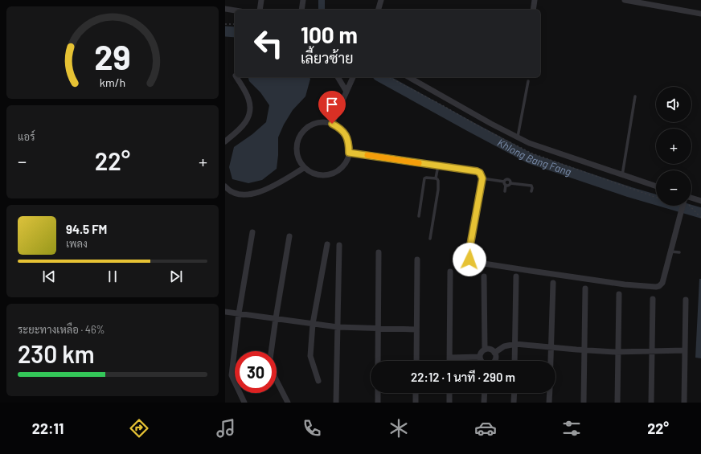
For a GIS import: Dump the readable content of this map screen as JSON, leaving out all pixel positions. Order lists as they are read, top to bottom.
{
  "water": ["Khlong Bang Fang"],
  "page": {
    "turn": ["100 m", "เลี้ยวซ้าย"],
    "map_buttons": ["+", "−"],
    "tile": [
      "แอร์",
      ["ระยะทางเหลือ · 46%", "230 km"]
    ],
    "heat": ["−", "22°", "+"],
    "song": ["94.5 FM", "เพลง"],
    "limit": "30",
    "trip": "22:12 · 1 นาที · 290 m",
    "tabs": ["22:11", "22°"],
    "gauge": ["29", "km/h"]
  }
}
